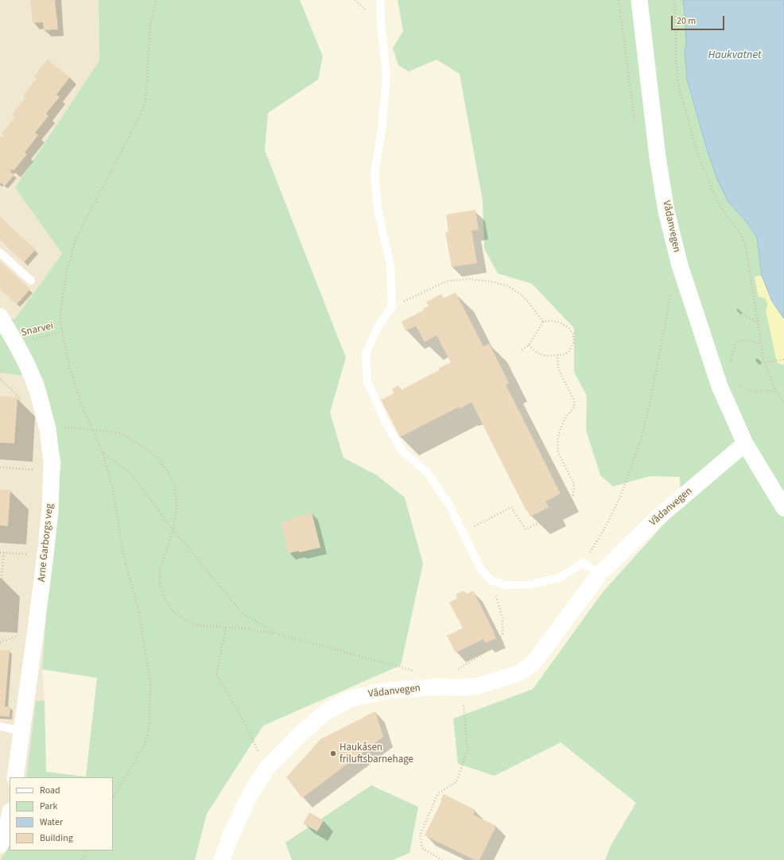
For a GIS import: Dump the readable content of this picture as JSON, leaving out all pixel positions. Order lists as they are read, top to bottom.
{
  "streets": {
    "street": ["Vådanvegen", "Arne Garborgs veg"],
    "path": ["Snarvei"]
  },
  "crossings": [
    ["Snarvei", "Arne Garborgs veg"]
  ],
  "water": ["Haukvatnet"],
  "places": ["Haukåsen friluftsbarnehage"],
  "legend": [
    "Road",
    "Park",
    "Water",
    "Building"
  ],
  "scale_bar": "20 m"
}
